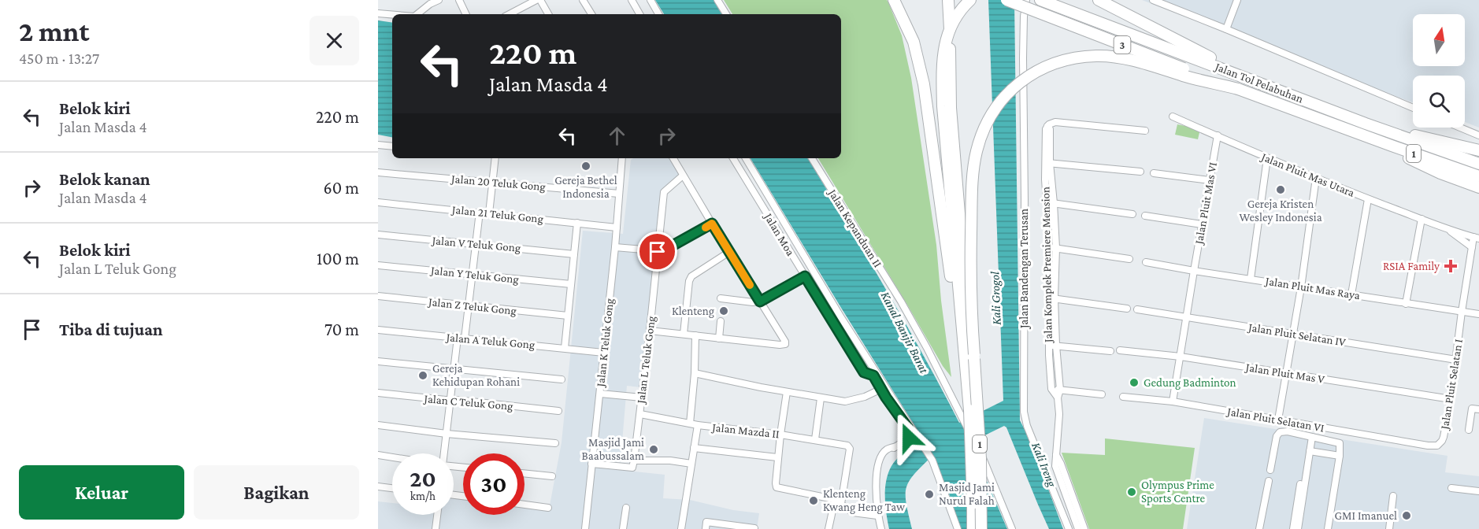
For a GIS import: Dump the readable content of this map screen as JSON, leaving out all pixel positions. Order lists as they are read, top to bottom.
{
  "streets": {
    "highway": ["3", "Jalan Tol Pelabuhan", "1"],
    "street": [
      "Jalan Pluit Mas Utara",
      "Jalan 20 Teluk Gong",
      "Jalan Pluit Mas VI",
      "Jalan 21 Teluk Gong",
      "Jalan Kepanduan II",
      "Jalan Moa",
      "Jalan V Teluk Gong",
      "Jalan Komplek Premiere Mension",
      "Jalan Bandengan Terusan",
      "Jalan Y Teluk Gong",
      "Jalan Pluit Mas Raya",
      "Jalan Z Teluk Gong",
      "Jalan Pluit Selatan IV",
      "Jalan A Teluk Gong",
      "Jalan K Teluk Gong",
      "Jalan L Teluk Gong",
      "Jalan Pluit Mas V",
      "Jalan Pluit Selatan I",
      "Jalan C Teluk Gong",
      "Jalan Pluit Selatan VI",
      "Jalan Mazda II"
    ]
  },
  "crossings": [
    ["3", "Jalan Tol Pelabuhan"],
    ["Jalan Pluit Mas Utara", "Jalan Pluit Mas VI"],
    ["Jalan Pluit Mas Utara", "Jalan Pluit Selatan I"],
    ["Jalan 20 Teluk Gong", "Jalan K Teluk Gong"],
    ["Jalan Pluit Mas VI", "Jalan Pluit Mas Raya"],
    ["Jalan Pluit Mas VI", "Jalan Pluit Selatan IV"],
    ["Jalan Pluit Mas VI", "Jalan Pluit Mas V"],
    ["Jalan Pluit Mas VI", "Jalan Pluit Selatan VI"],
    ["Jalan 21 Teluk Gong", "Jalan K Teluk Gong"],
    ["Jalan Pluit Mas Raya", "Jalan Pluit Selatan I"],
    ["Jalan Pluit Selatan IV", "Jalan Pluit Selatan I"],
    ["Jalan A Teluk Gong", "Jalan K Teluk Gong"],
    ["Jalan L Teluk Gong", "Jalan Mazda II"],
    ["Jalan Pluit Mas V", "Jalan Pluit Selatan I"],
    ["Jalan Pluit Selatan I", "Jalan Pluit Selatan VI"]
  ],
  "water": ["Kali Grogol", "Kanal Banjir Barat", "Kali Ireng"],
  "places": {
    "other": [
      "Gereja Bethel Indonesia",
      "Gereja Kristen Wesley Indonesia",
      "Klenteng",
      "Gereja Kehidupan Rohani",
      "Gedung Badminton",
      "Masjid Jami Baabussalam",
      "Olympus Prime Sports Centre",
      "Masjid Jami Nurul Falah",
      "Klenteng Kwang Heng Taw",
      "GMI Imanuel"
    ],
    "health": ["RSIA Family"]
  },
  "north": "top",
  "page": {
    "heading": ["2 mnt", "450 m · 13:27"],
    "turn": ["220 m", "Jalan Masda 4"],
    "list": [
      {
        "name": "Belok kiri",
        "note": "Jalan Masda 4",
        "value": "220 m"
      },
      {
        "name": "Belok kanan",
        "note": "Jalan Masda 4",
        "value": "60 m"
      },
      {
        "name": "Belok kiri",
        "note": "Jalan L Teluk Gong",
        "value": "100 m"
      },
      {
        "name": "Tiba di tujuan",
        "value": "70 m"
      }
    ],
    "speed": "20 km/h",
    "limit": "30",
    "buttons": ["Keluar", "Bagikan"]
  }
}
